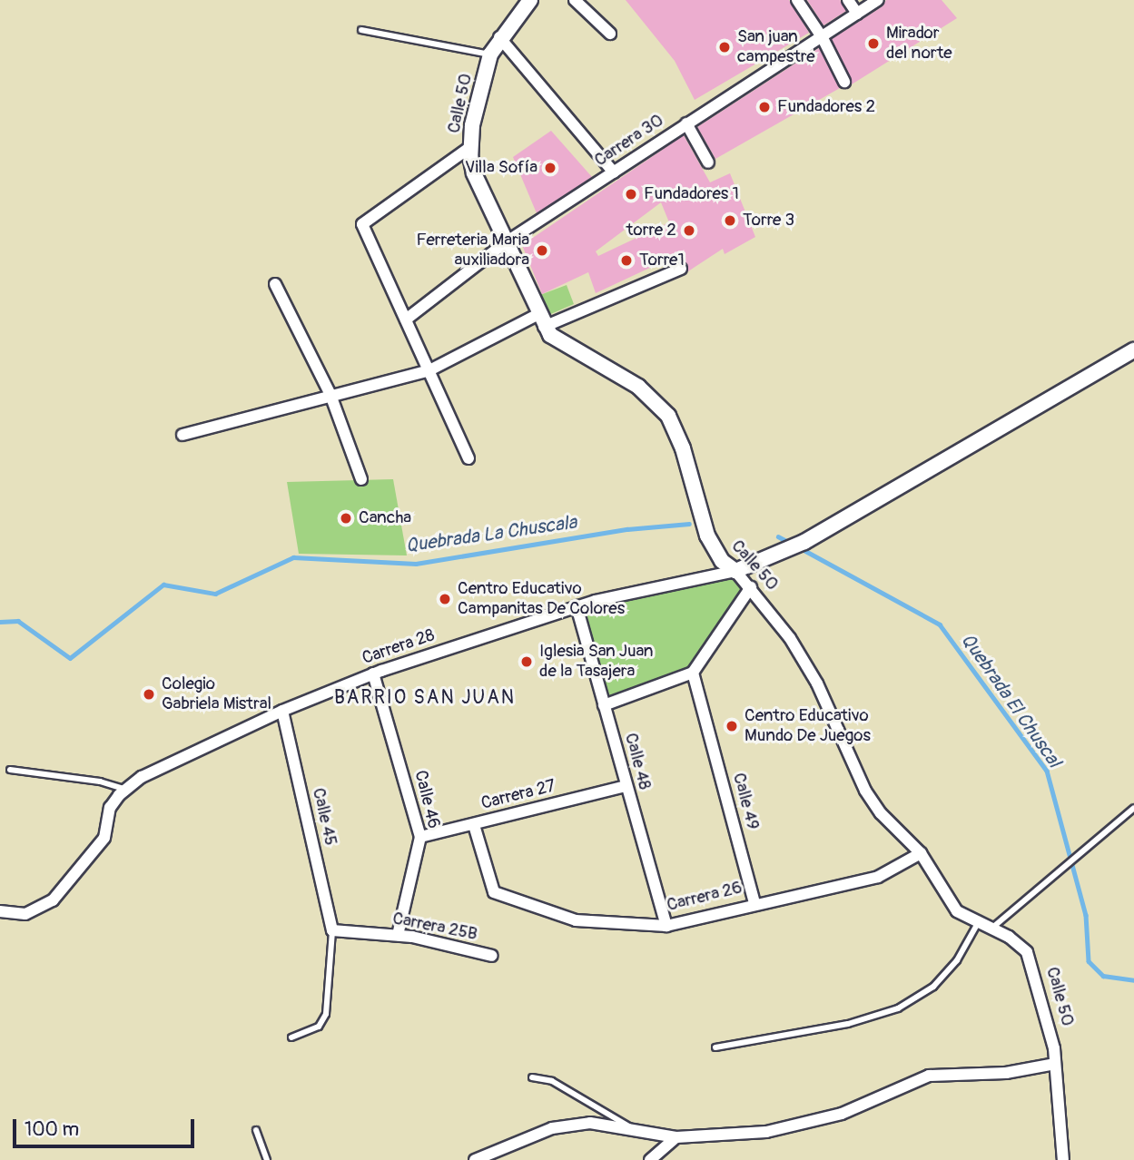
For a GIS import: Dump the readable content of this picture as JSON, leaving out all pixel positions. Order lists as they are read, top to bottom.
{
  "streets": {
    "street": [
      "Calle 50",
      "Carrera 30",
      "Carrera 28",
      "Calle 48",
      "Carrera 27",
      "Calle 46",
      "Calle 49",
      "Calle 45",
      "Carrera 26",
      "Carrera 25B"
    ]
  },
  "crossings": [
    ["Calle 50", "Carrera 30"],
    ["Calle 50", "Carrera 28"],
    ["Calle 50", "Carrera 26"],
    ["Carrera 28", "Calle 48"],
    ["Carrera 28", "Calle 46"],
    ["Carrera 28", "Calle 45"],
    ["Calle 48", "Carrera 27"],
    ["Calle 48", "Carrera 26"],
    ["Carrera 27", "Calle 46"],
    ["Carrera 27", "Carrera 26"],
    ["Calle 46", "Carrera 25B"],
    ["Calle 49", "Carrera 26"],
    ["Calle 45", "Carrera 25B"]
  ],
  "districts": ["BARRIO SAN JUAN"],
  "water": ["Quebrada La Chuscala", "Quebrada El Chuscal"],
  "places": [
    "Mirador del norte",
    "San juan campestre",
    "Fundadores 2",
    "Villa Sofía",
    "Fundadores 1",
    "Torre 3",
    "torre 2",
    "Ferreteria Maria auxiliadora",
    "Torre1",
    "Cancha",
    "Centro Educativo Campanitas De Colores",
    "Iglesia San Juan de la Tasajera",
    "Colegio Gabriela Mistral",
    "Centro Educativo Mundo De Juegos"
  ],
  "scale_bar": "100 m"
}
